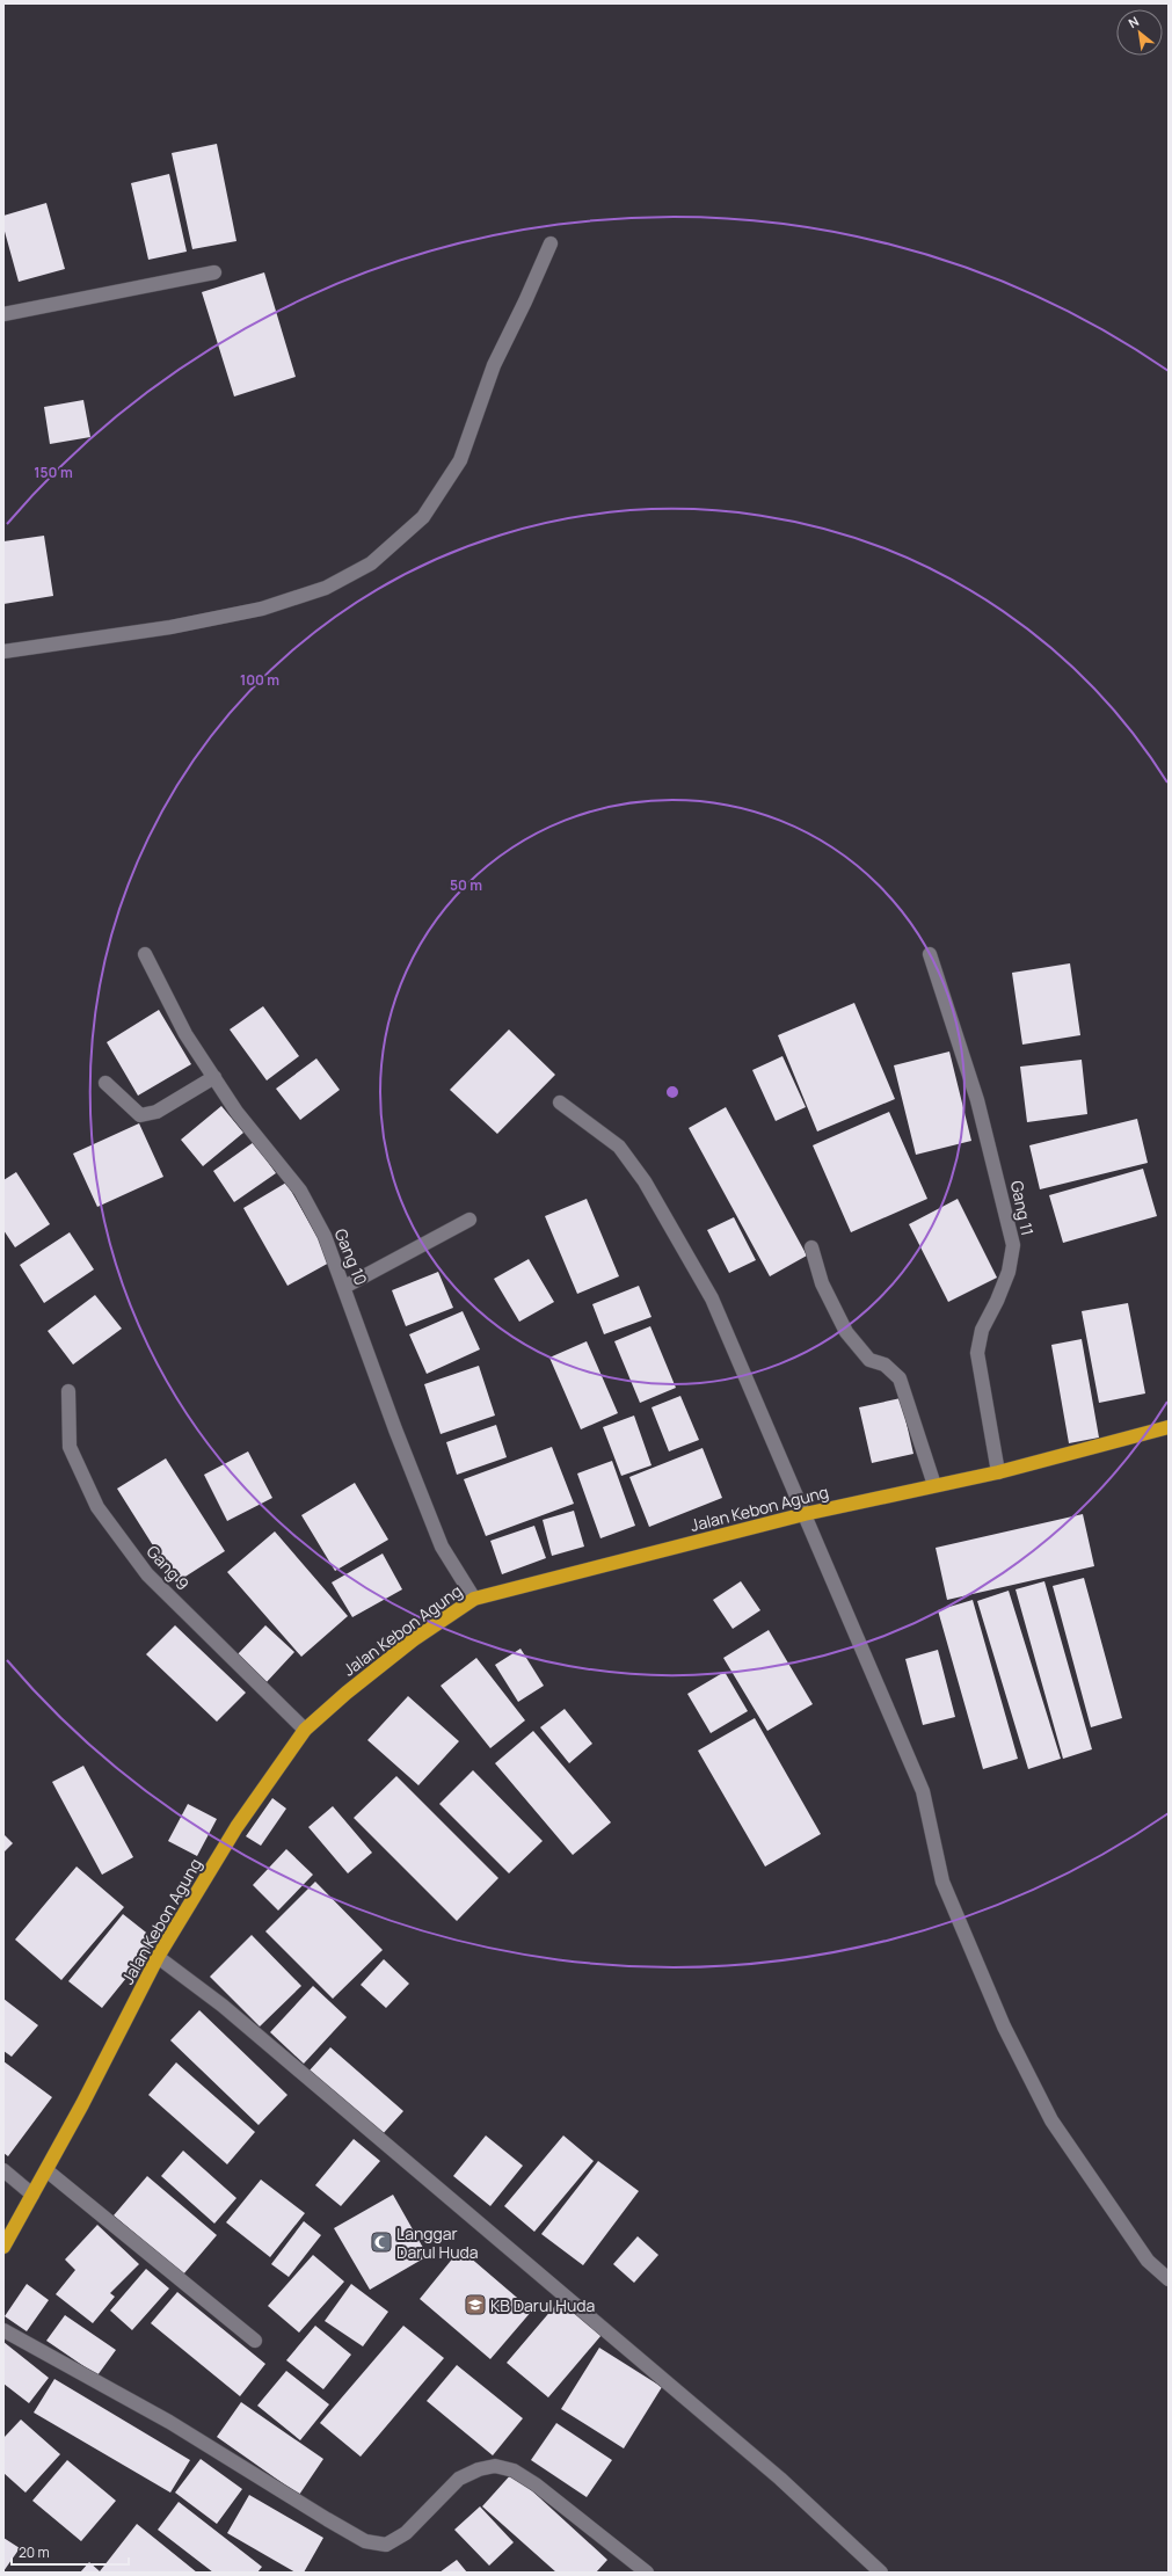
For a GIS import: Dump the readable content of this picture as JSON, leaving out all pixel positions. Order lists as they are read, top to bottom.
{
  "streets": {
    "highway": ["Jalan Kebon Agung"],
    "street": ["Gang 11", "Gang 10", "Gang 9"]
  },
  "crossings": [
    ["Gang 11", "Jalan Kebon Agung"],
    ["Gang 10", "Jalan Kebon Agung"],
    ["Jalan Kebon Agung", "Gang 9"]
  ],
  "places": {
    "mosque": ["Langgar Darul Huda"],
    "school or university": ["KB Darul Huda"]
  },
  "scale_bar": "20 m",
  "north": "top left",
  "rings": ["150 m", "100 m", "50 m"]
}
